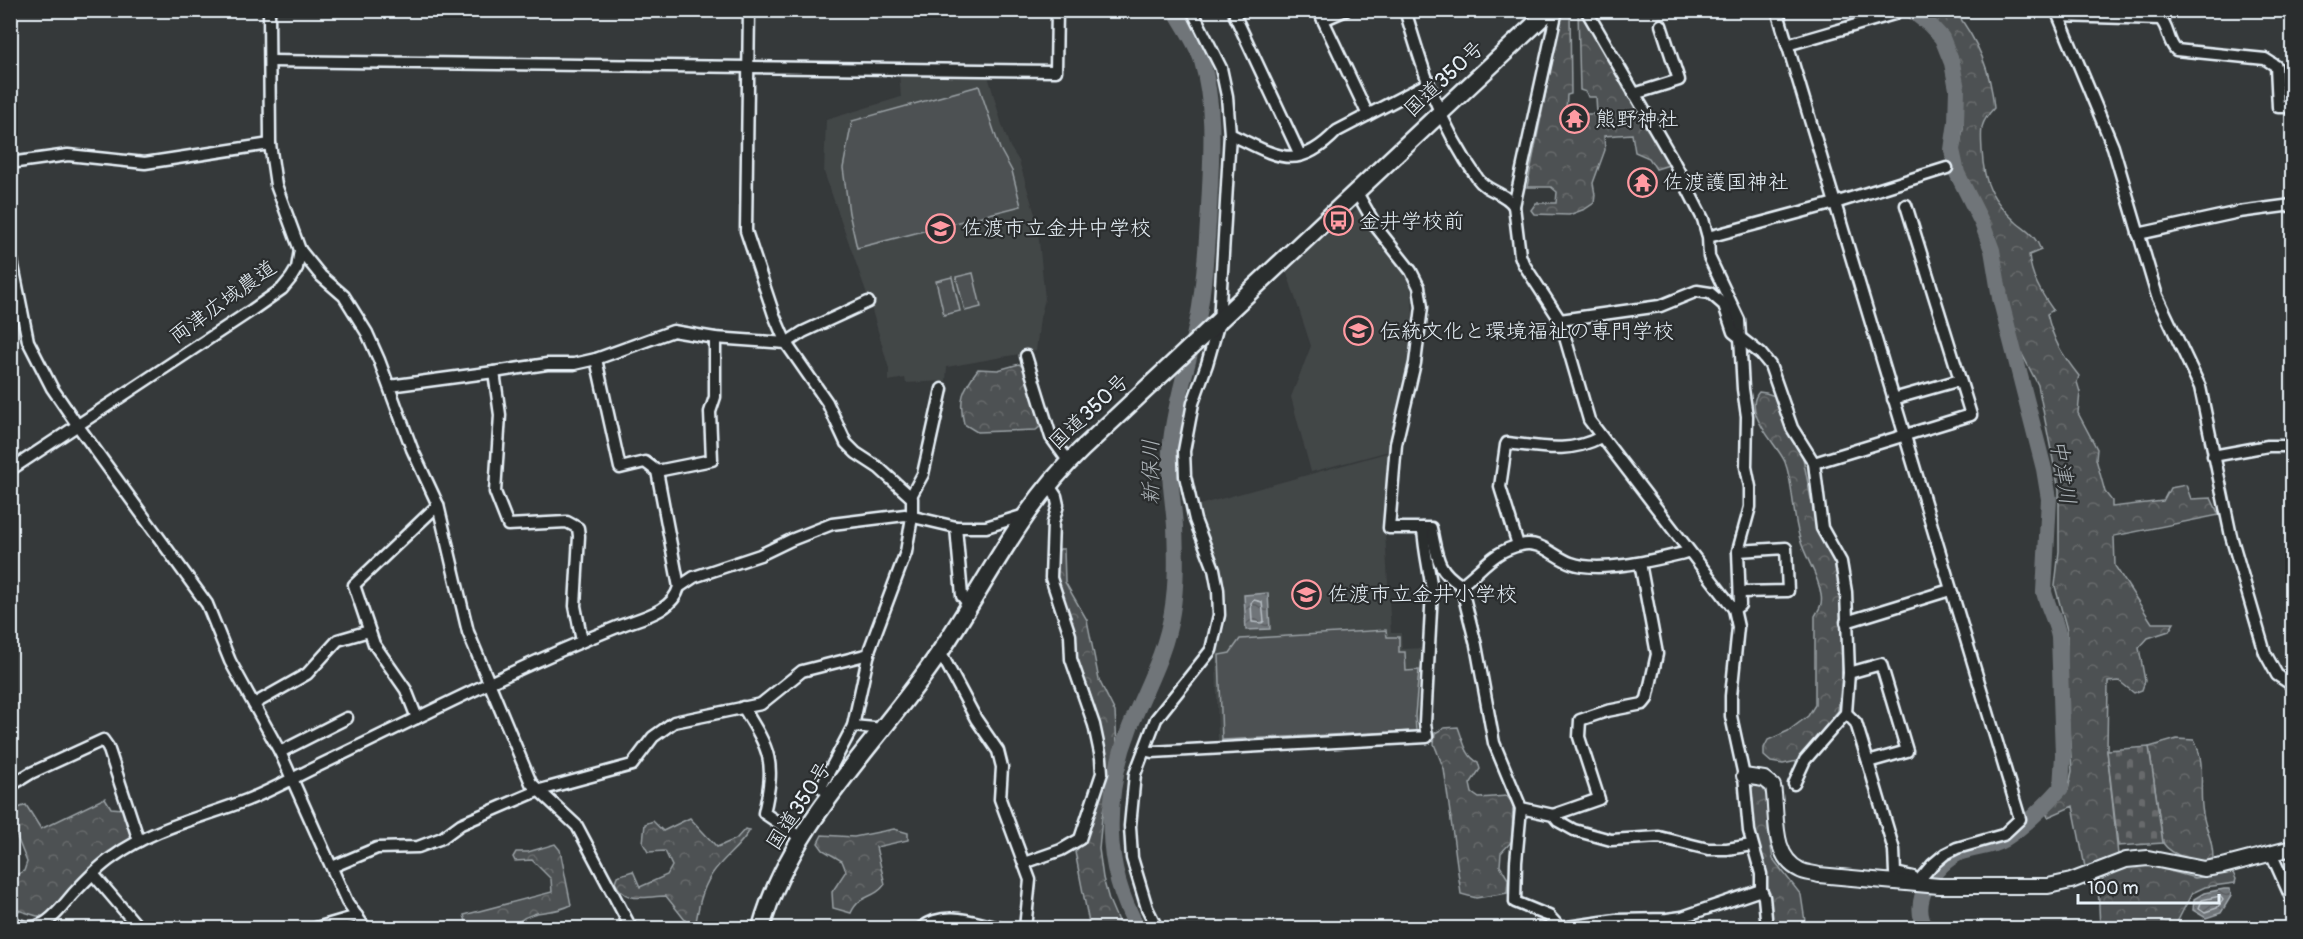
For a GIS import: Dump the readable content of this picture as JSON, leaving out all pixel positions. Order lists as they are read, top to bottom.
{
  "streets": {
    "highway": ["国道350号"],
    "street": ["両津広域農道"]
  },
  "water": ["新保川", "中津川"],
  "places": {
    "temple": ["熊野神社", "佐渡護国神社"],
    "bus stop": ["金井学校前"],
    "school or university": ["佐渡市立金井中学校", "伝統文化と環境福祉の専門学校", "佐渡市立金井小学校"]
  },
  "scale_bar": "100 m"
}
